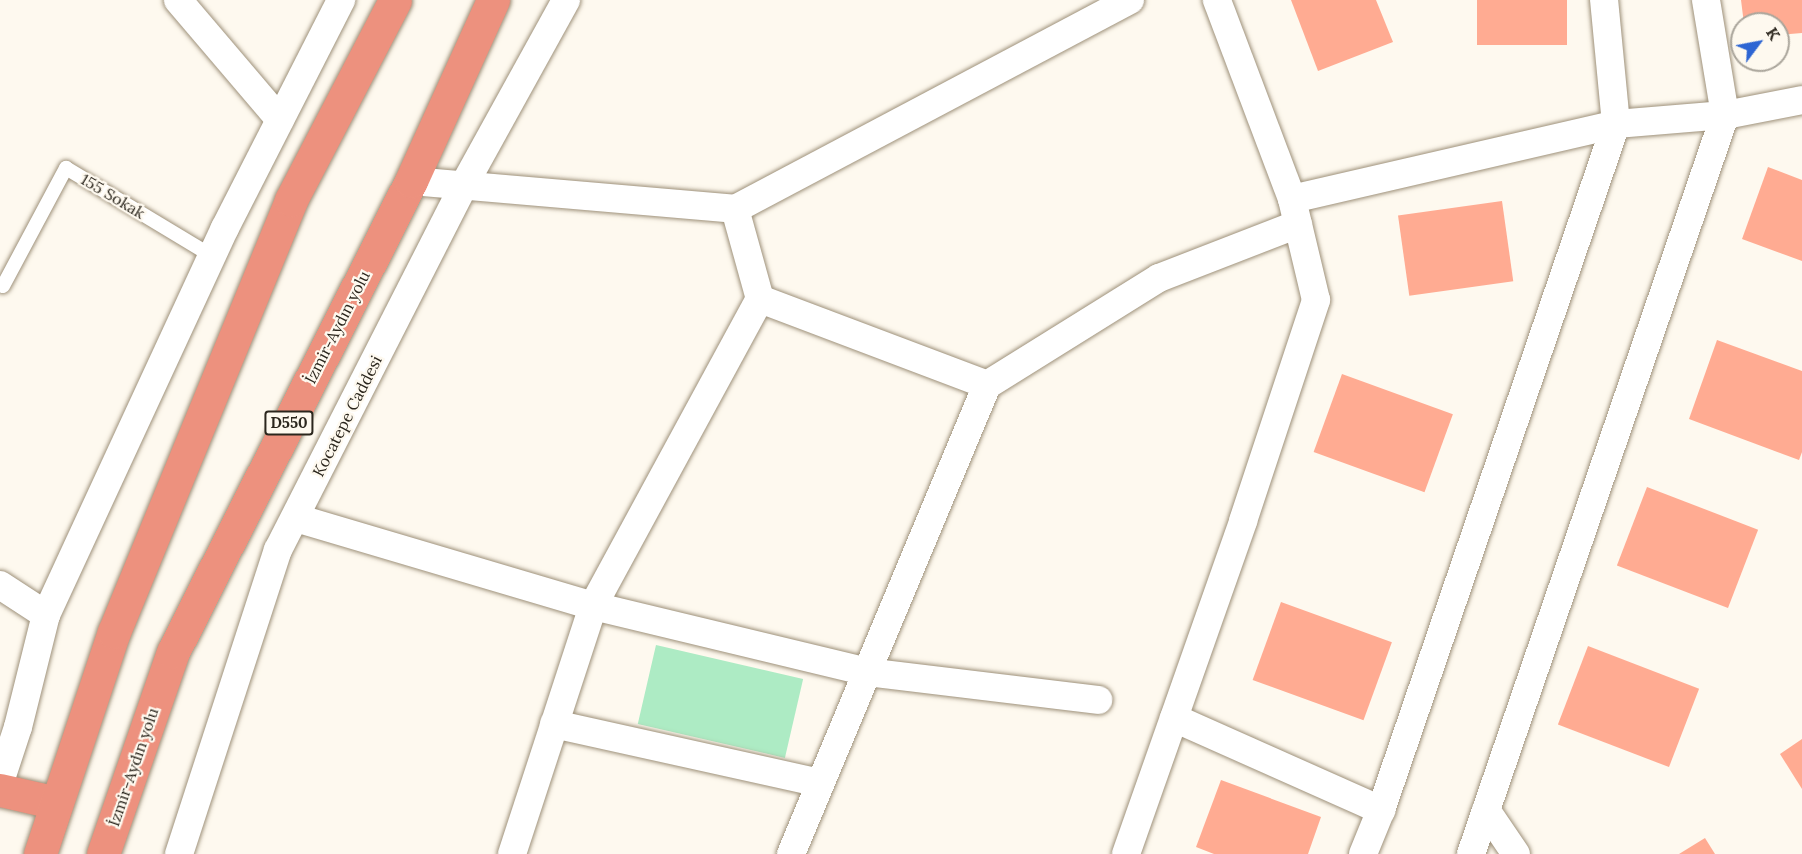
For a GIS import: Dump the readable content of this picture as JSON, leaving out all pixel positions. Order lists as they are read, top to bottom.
{
  "streets": {
    "highway": ["İzmir-Aydın yolu", "D550"],
    "street": ["Kocatepe Caddesi"],
    "lane": ["155 Sokak"]
  },
  "north": "top right"
}
